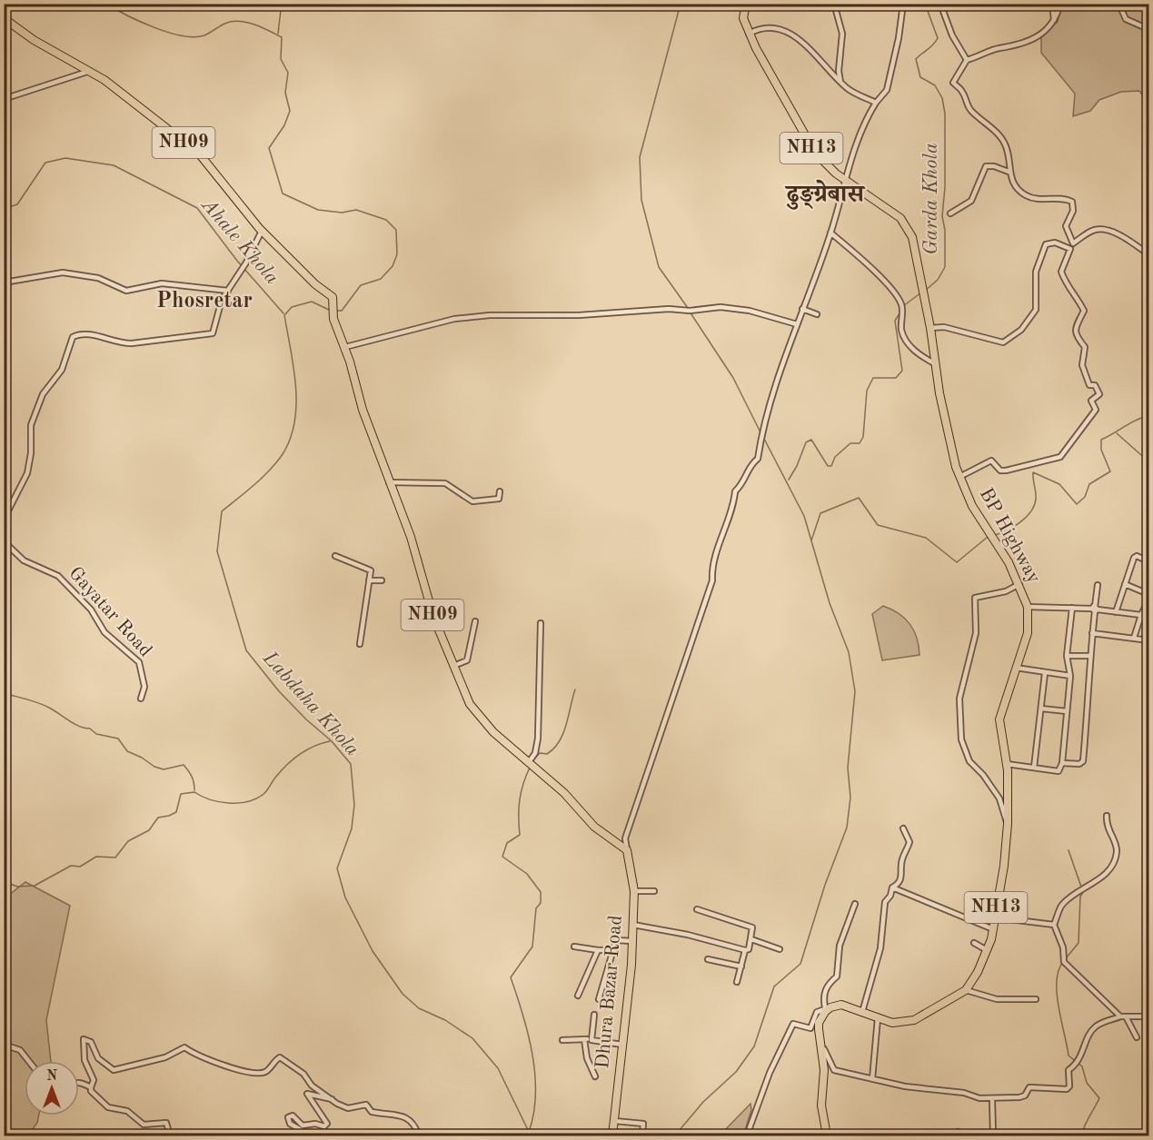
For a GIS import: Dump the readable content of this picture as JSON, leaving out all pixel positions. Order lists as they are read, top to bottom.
{
  "streets": {
    "main road": [
      "NH09",
      "NH13",
      "BP Highway",
      "Dhura Bazar Road"
    ],
    "street": ["Gayatar Road"]
  },
  "crossings": [
    ["NH09", "Dhura Bazar Road"]
  ],
  "districts": ["ढुङ्ग्रेबास", "Phosretar"],
  "water": ["Garda Khola", "Ahale Khola", "Labdaha Khola"],
  "north": "top"
}
